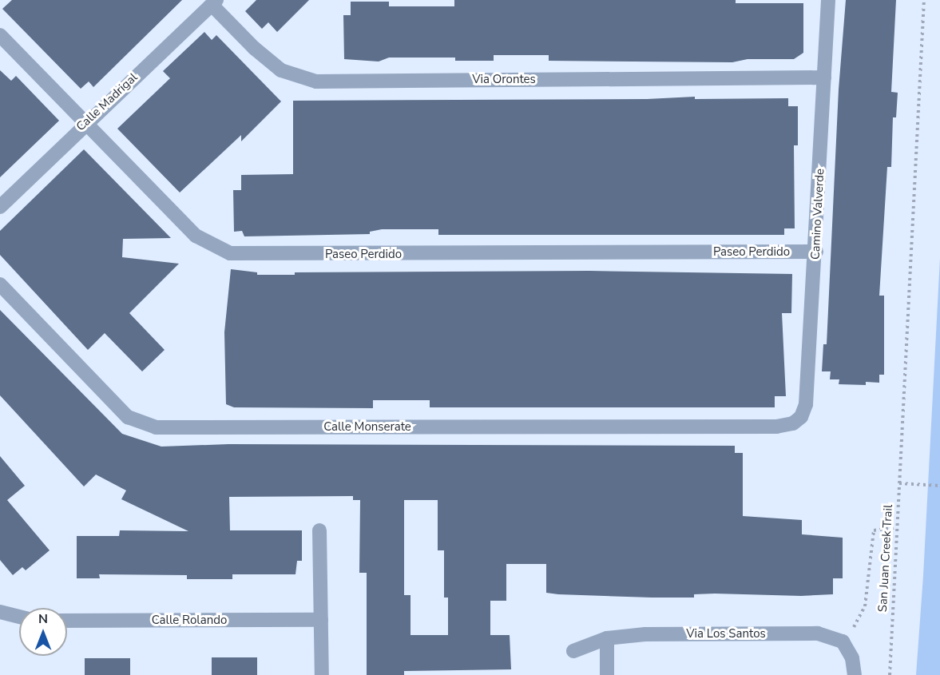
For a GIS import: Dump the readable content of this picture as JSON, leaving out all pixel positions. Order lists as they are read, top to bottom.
{
  "streets": {
    "street": [
      "Via Orontes",
      "Calle Madrigal",
      "Camino Valverde",
      "Paseo Perdido",
      "Calle Monserate",
      "Calle Rolando",
      "Via Los Santos"
    ],
    "path": ["San Juan Creek Trail"]
  },
  "crossings": [
    ["Via Orontes", "Calle Madrigal"],
    ["Via Orontes", "Camino Valverde"],
    ["Calle Madrigal", "Paseo Perdido"],
    ["Camino Valverde", "Paseo Perdido"],
    ["Camino Valverde", "Calle Monserate"]
  ],
  "north": "top"
}
